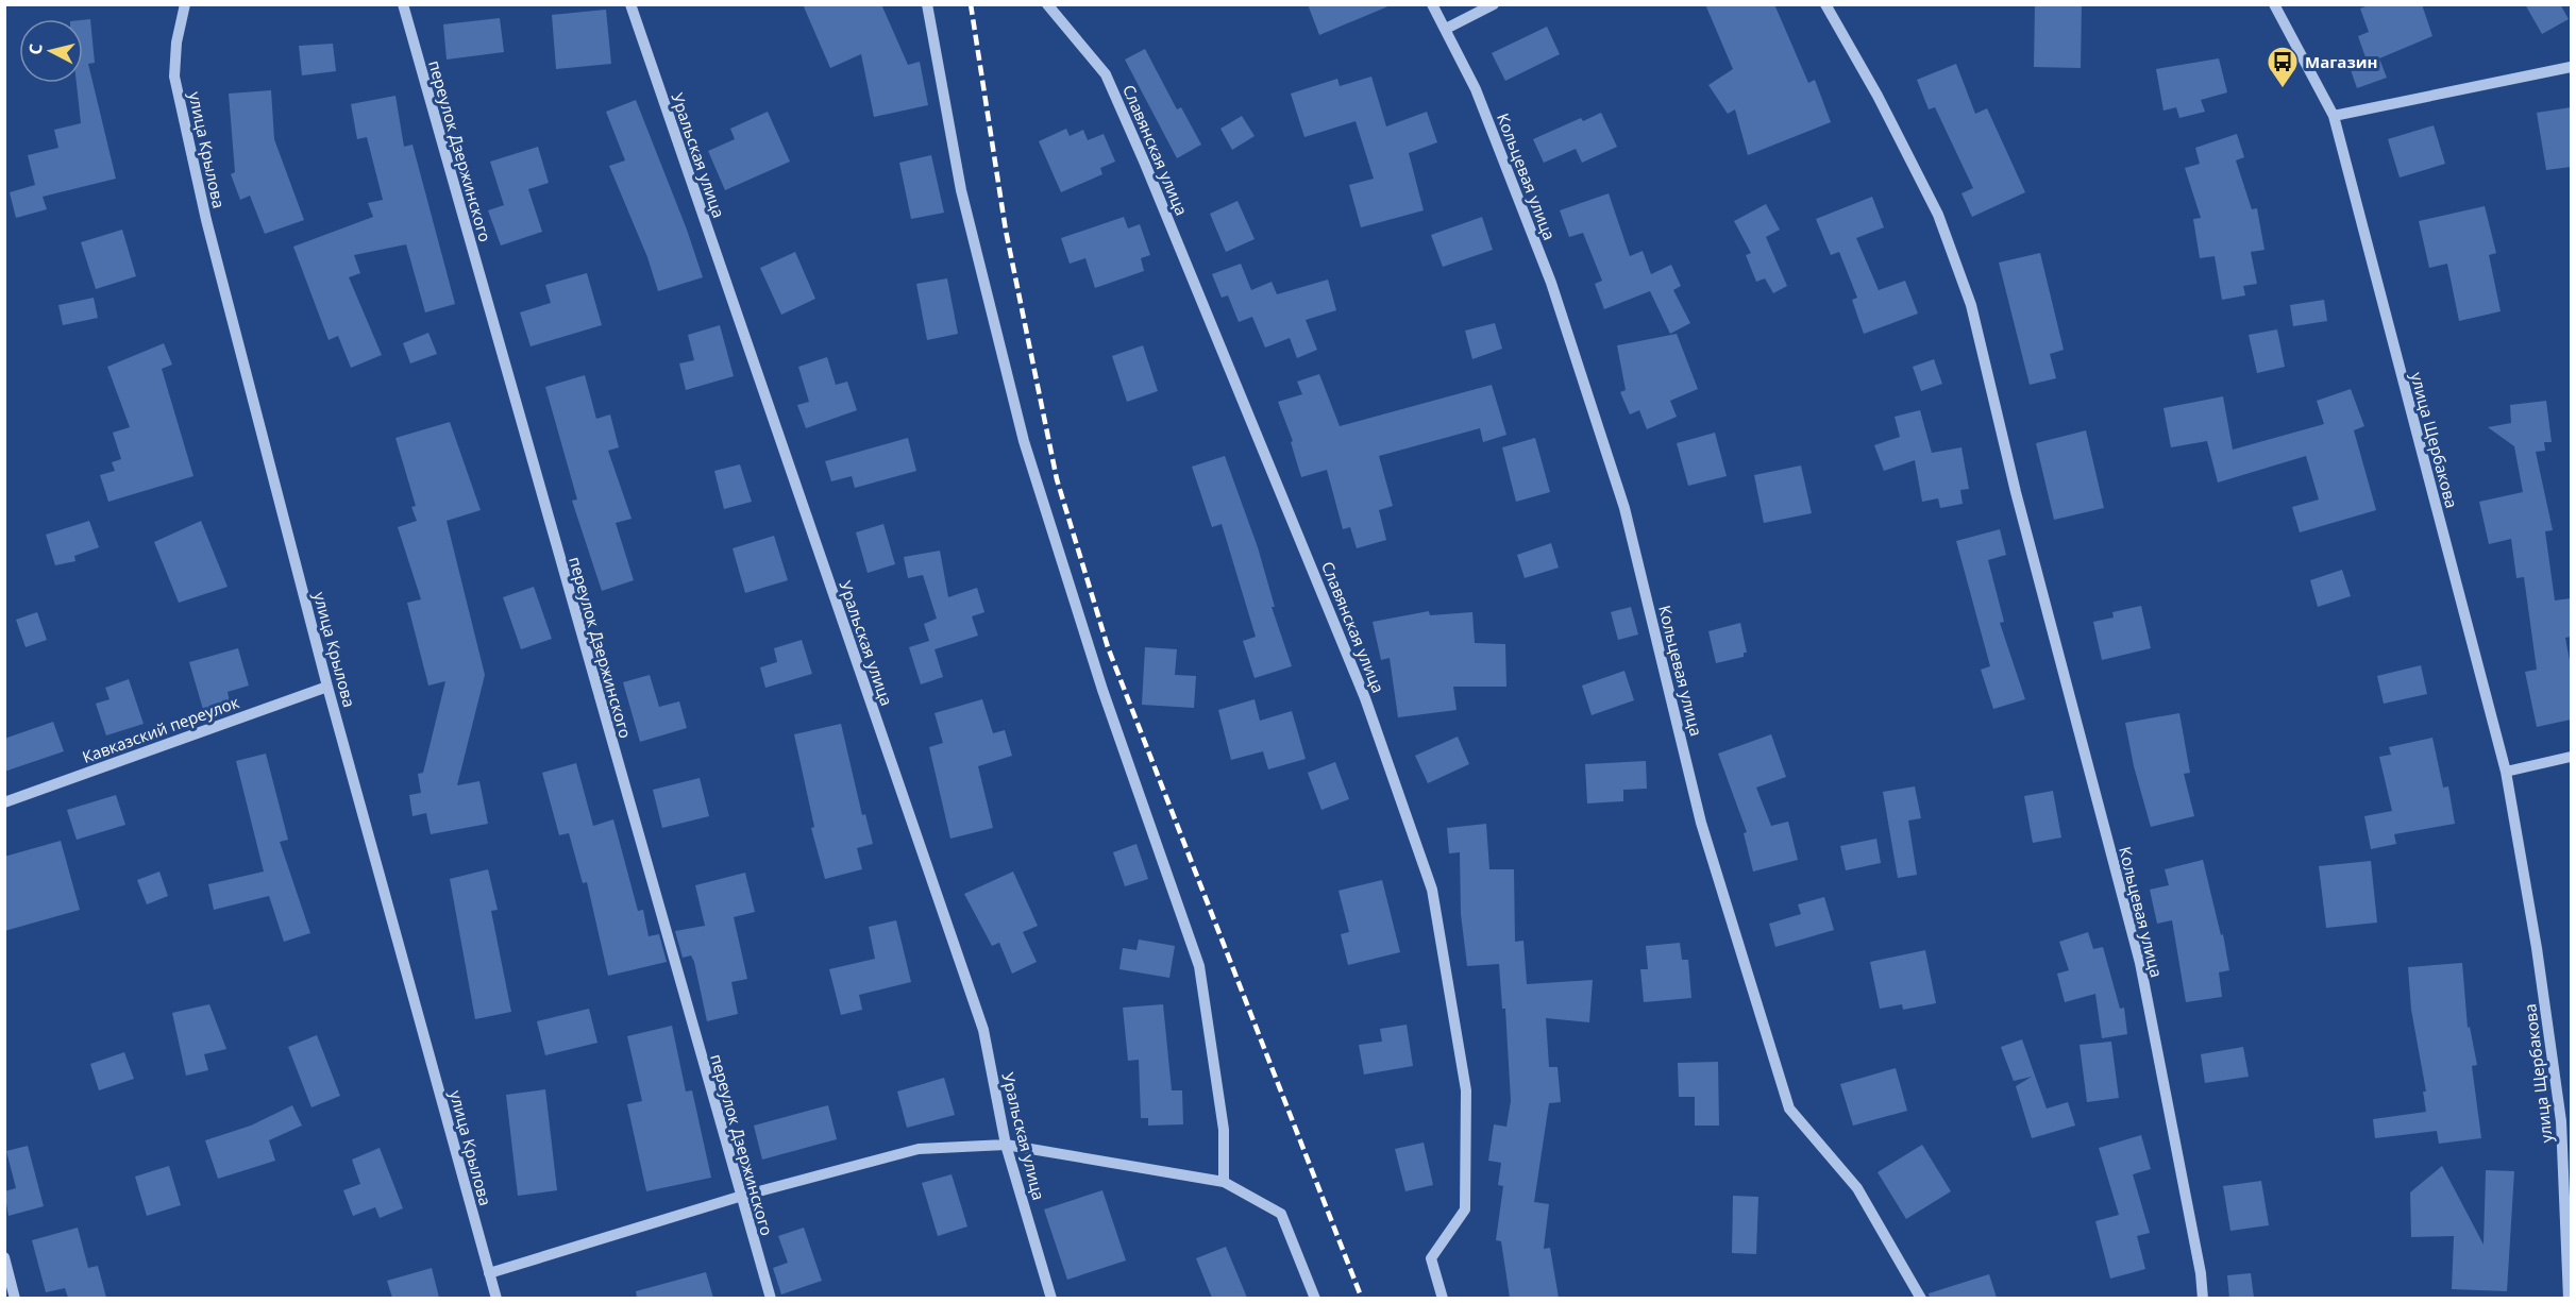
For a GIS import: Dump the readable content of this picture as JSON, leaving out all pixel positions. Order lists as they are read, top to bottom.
{
  "streets": {
    "street": [
      "улица Крылова",
      "Славянская улица",
      "переулок Дзержинского",
      "Уральская улица",
      "Кольцевая улица",
      "улица Щербакова",
      "Кавказский переулок"
    ]
  },
  "crossings": [
    ["улица Крылова", "Кавказский переулок"]
  ],
  "places": {
    "bus stop": ["Магазин"]
  },
  "north": "left"
}
